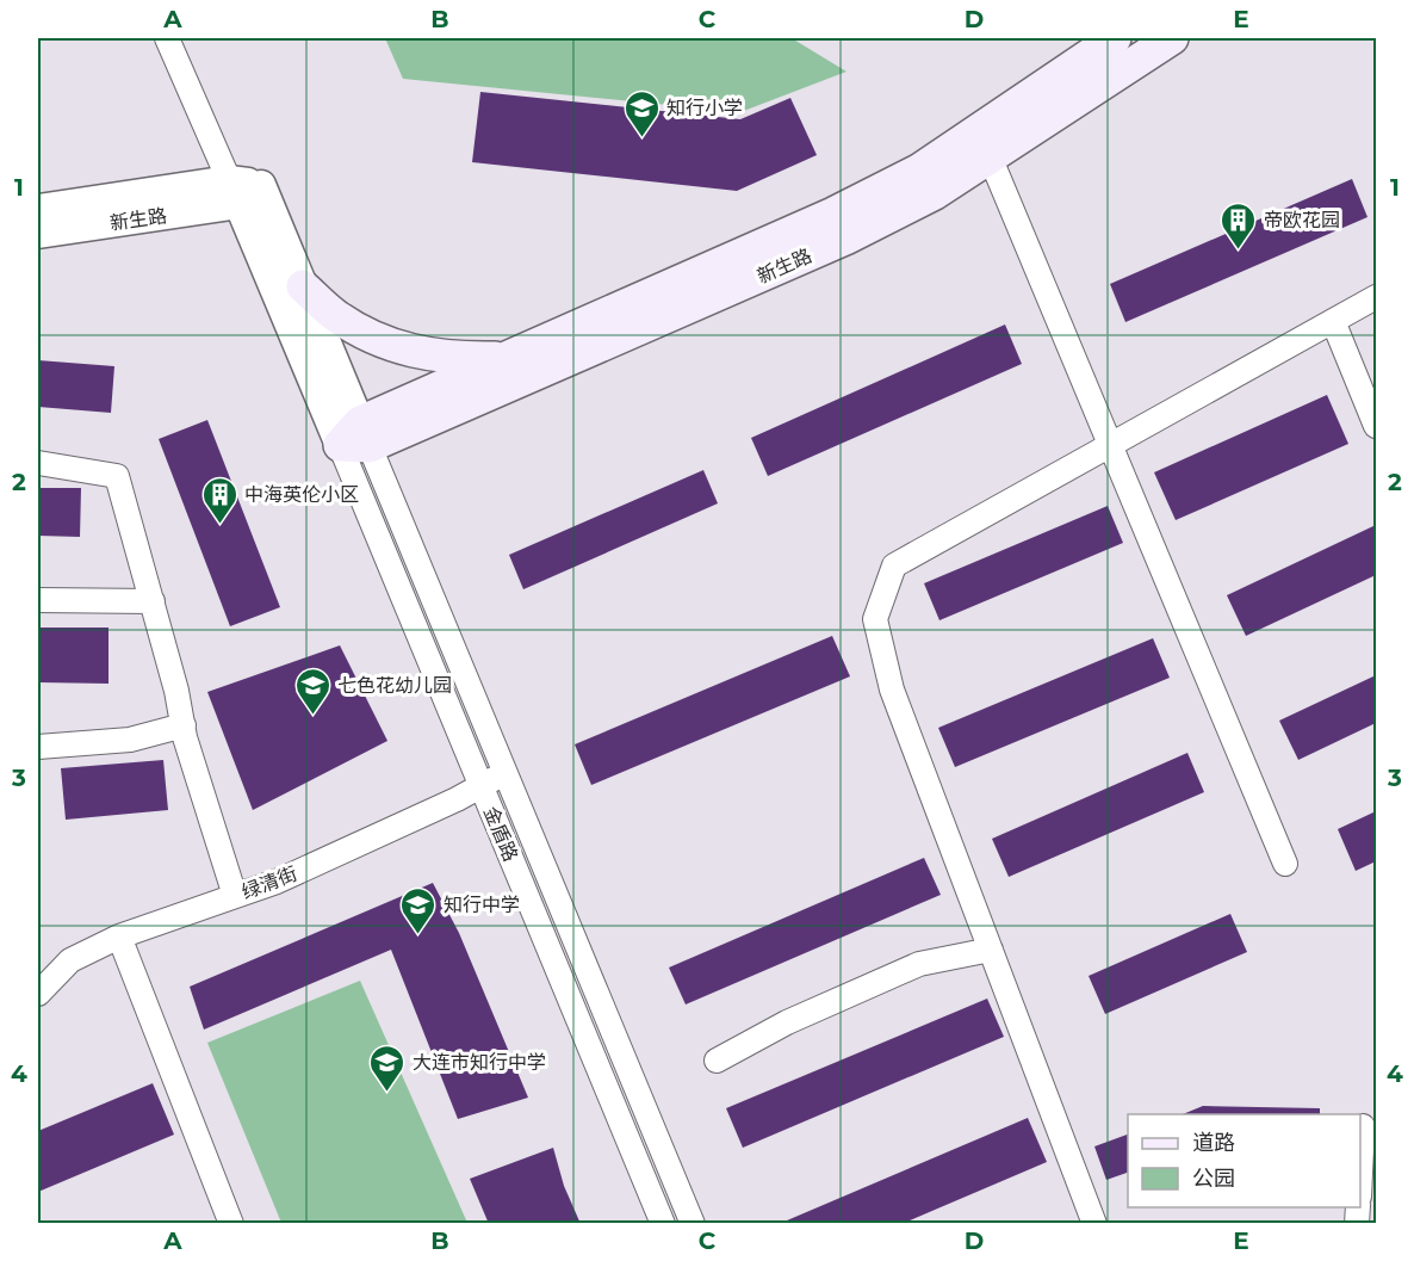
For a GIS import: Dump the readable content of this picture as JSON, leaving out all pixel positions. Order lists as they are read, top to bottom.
{
  "streets": {
    "main road": ["新生路"],
    "street": ["金盾路", "绿清街"]
  },
  "crossings": [
    ["新生路", "金盾路"],
    ["金盾路", "绿清街"]
  ],
  "places": {
    "school or university": [
      "知行小学",
      "七色花幼儿园",
      "知行中学",
      "大连市知行中学"
    ],
    "building": ["帝欧花园", "中海英伦小区"]
  },
  "legend": ["道路", "公园"],
  "grid": {
    "columns": [
      "A",
      "B",
      "C",
      "D",
      "E"
    ],
    "rows": [
      "1",
      "2",
      "3",
      "4"
    ]
  }
}
